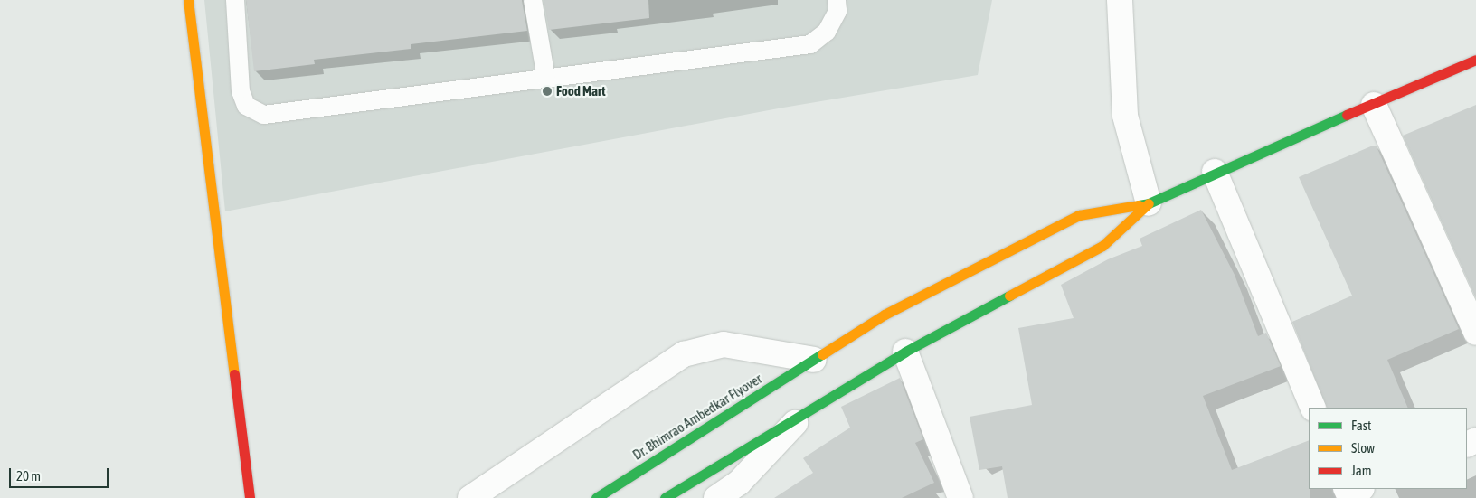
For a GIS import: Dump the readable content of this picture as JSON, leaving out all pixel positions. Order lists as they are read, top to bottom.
{
  "streets": {
    "main road": ["Dr. Bhimrao Ambedkar Flyover"]
  },
  "places": ["Food Mart"],
  "legend": ["Fast", "Slow", "Jam"],
  "scale_bar": "20 m"
}
